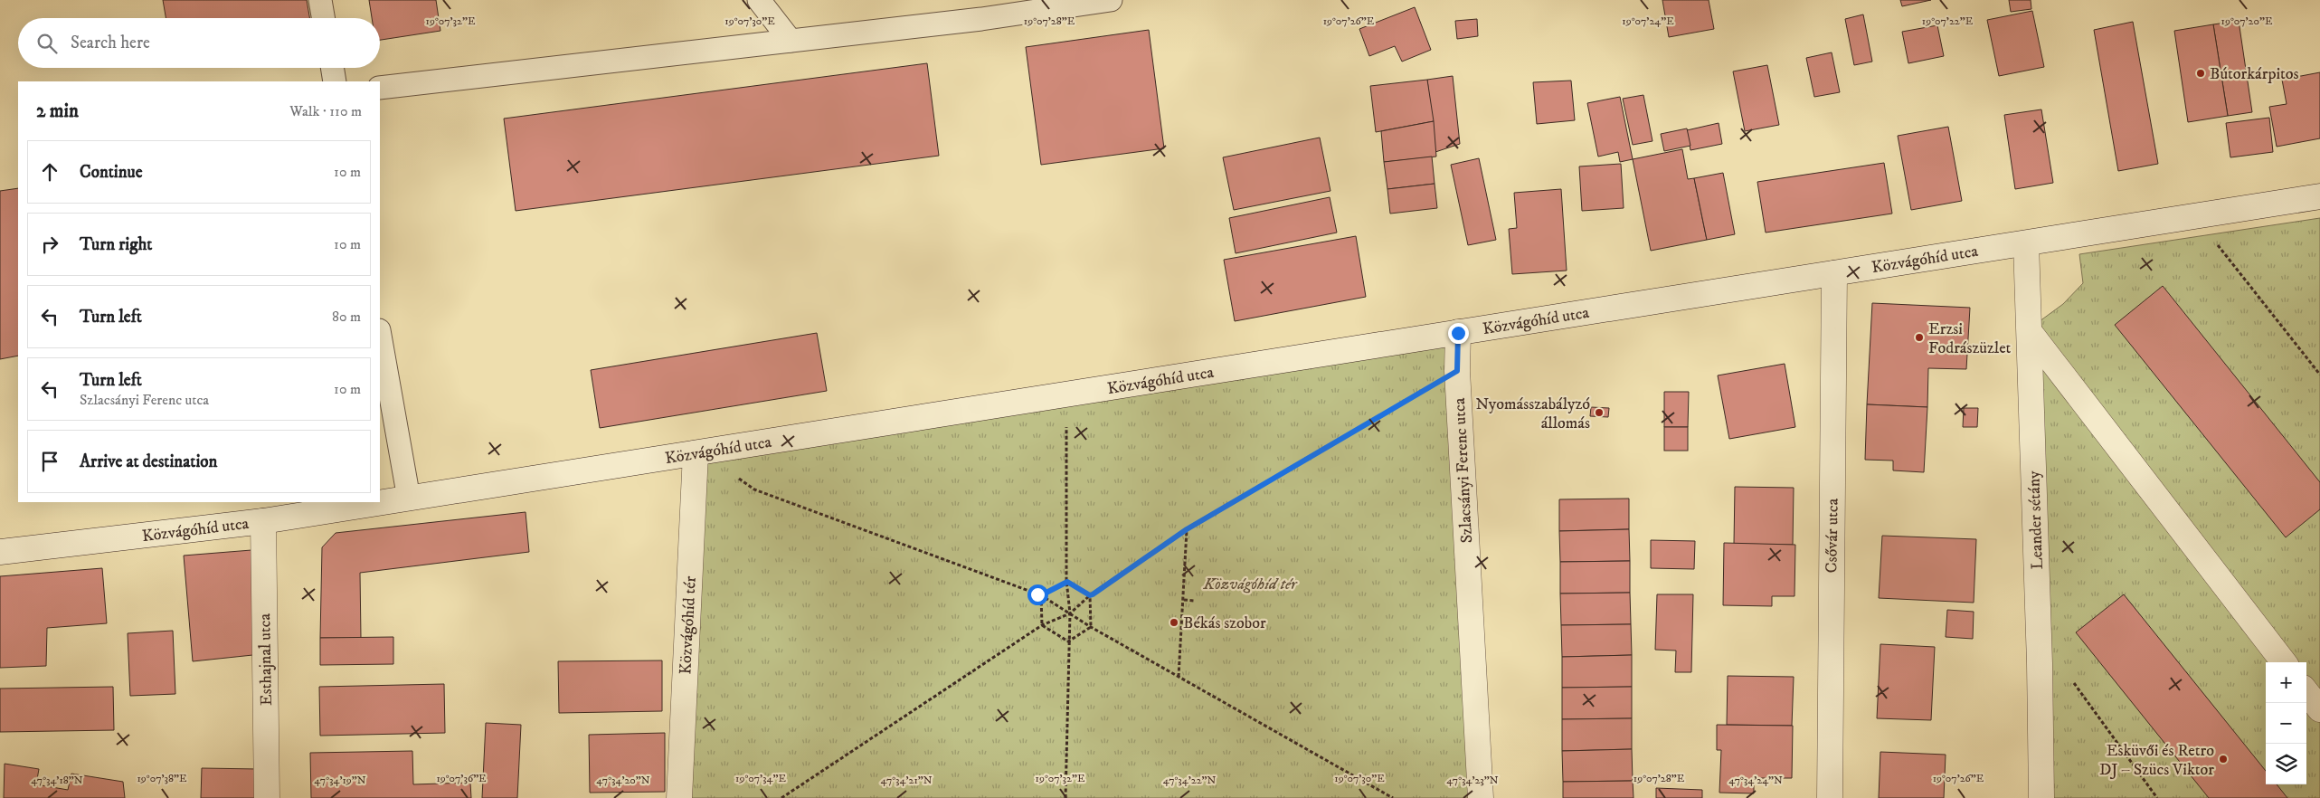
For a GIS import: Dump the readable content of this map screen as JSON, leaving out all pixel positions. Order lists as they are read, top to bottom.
{
  "streets": {
    "street": [
      "Közvágóhíd utca",
      "Szlacsányi Ferenc utca",
      "Leander sétány",
      "Csővár utca",
      "Közvágóhíd tér",
      "Esthajnal utca"
    ]
  },
  "crossings": [
    ["Közvágóhíd utca", "Szlacsányi Ferenc utca"],
    ["Közvágóhíd utca", "Leander sétány"],
    ["Közvágóhíd utca", "Csővár utca"],
    ["Közvágóhíd utca", "Közvágóhíd tér"],
    ["Közvágóhíd utca", "Esthajnal utca"]
  ],
  "parks": ["Közvágóhíd tér"],
  "places": [
    "Bútorkárpitos",
    "Erzsi Fodrászüzlet",
    "Nyomásszabályzó állomás",
    "Békás szobor",
    "Esküvői és Retro DJ – Szücs Viktor"
  ],
  "page": {
    "search": "Search here",
    "heading": ["2 min", "Walk · 110 m"],
    "list": [
      ["Continue", "10 m"],
      ["Turn right", "10 m"],
      ["Turn left", "80 m"],
      ["Turn left", "Szlacsányi Ferenc utca", "10 m"],
      "Arrive at destination"
    ],
    "map_buttons": ["+", "−"]
  },
  "coordinates": [
    "19°07'32\"E",
    "19°07'30\"E",
    "19°07'28\"E",
    "19°07'26\"E",
    "19°07'24\"E",
    "19°07'20\"E",
    "19°07'22\"E",
    "19°07'38\"E",
    "19°07'36\"E",
    "19°07'34\"E",
    "47°34'18\"N",
    "47°34'19\"N",
    "47°34'20\"N",
    "47°34'21\"N",
    "47°34'22\"N",
    "47°34'23\"N",
    "47°34'24\"N"
  ]
}
